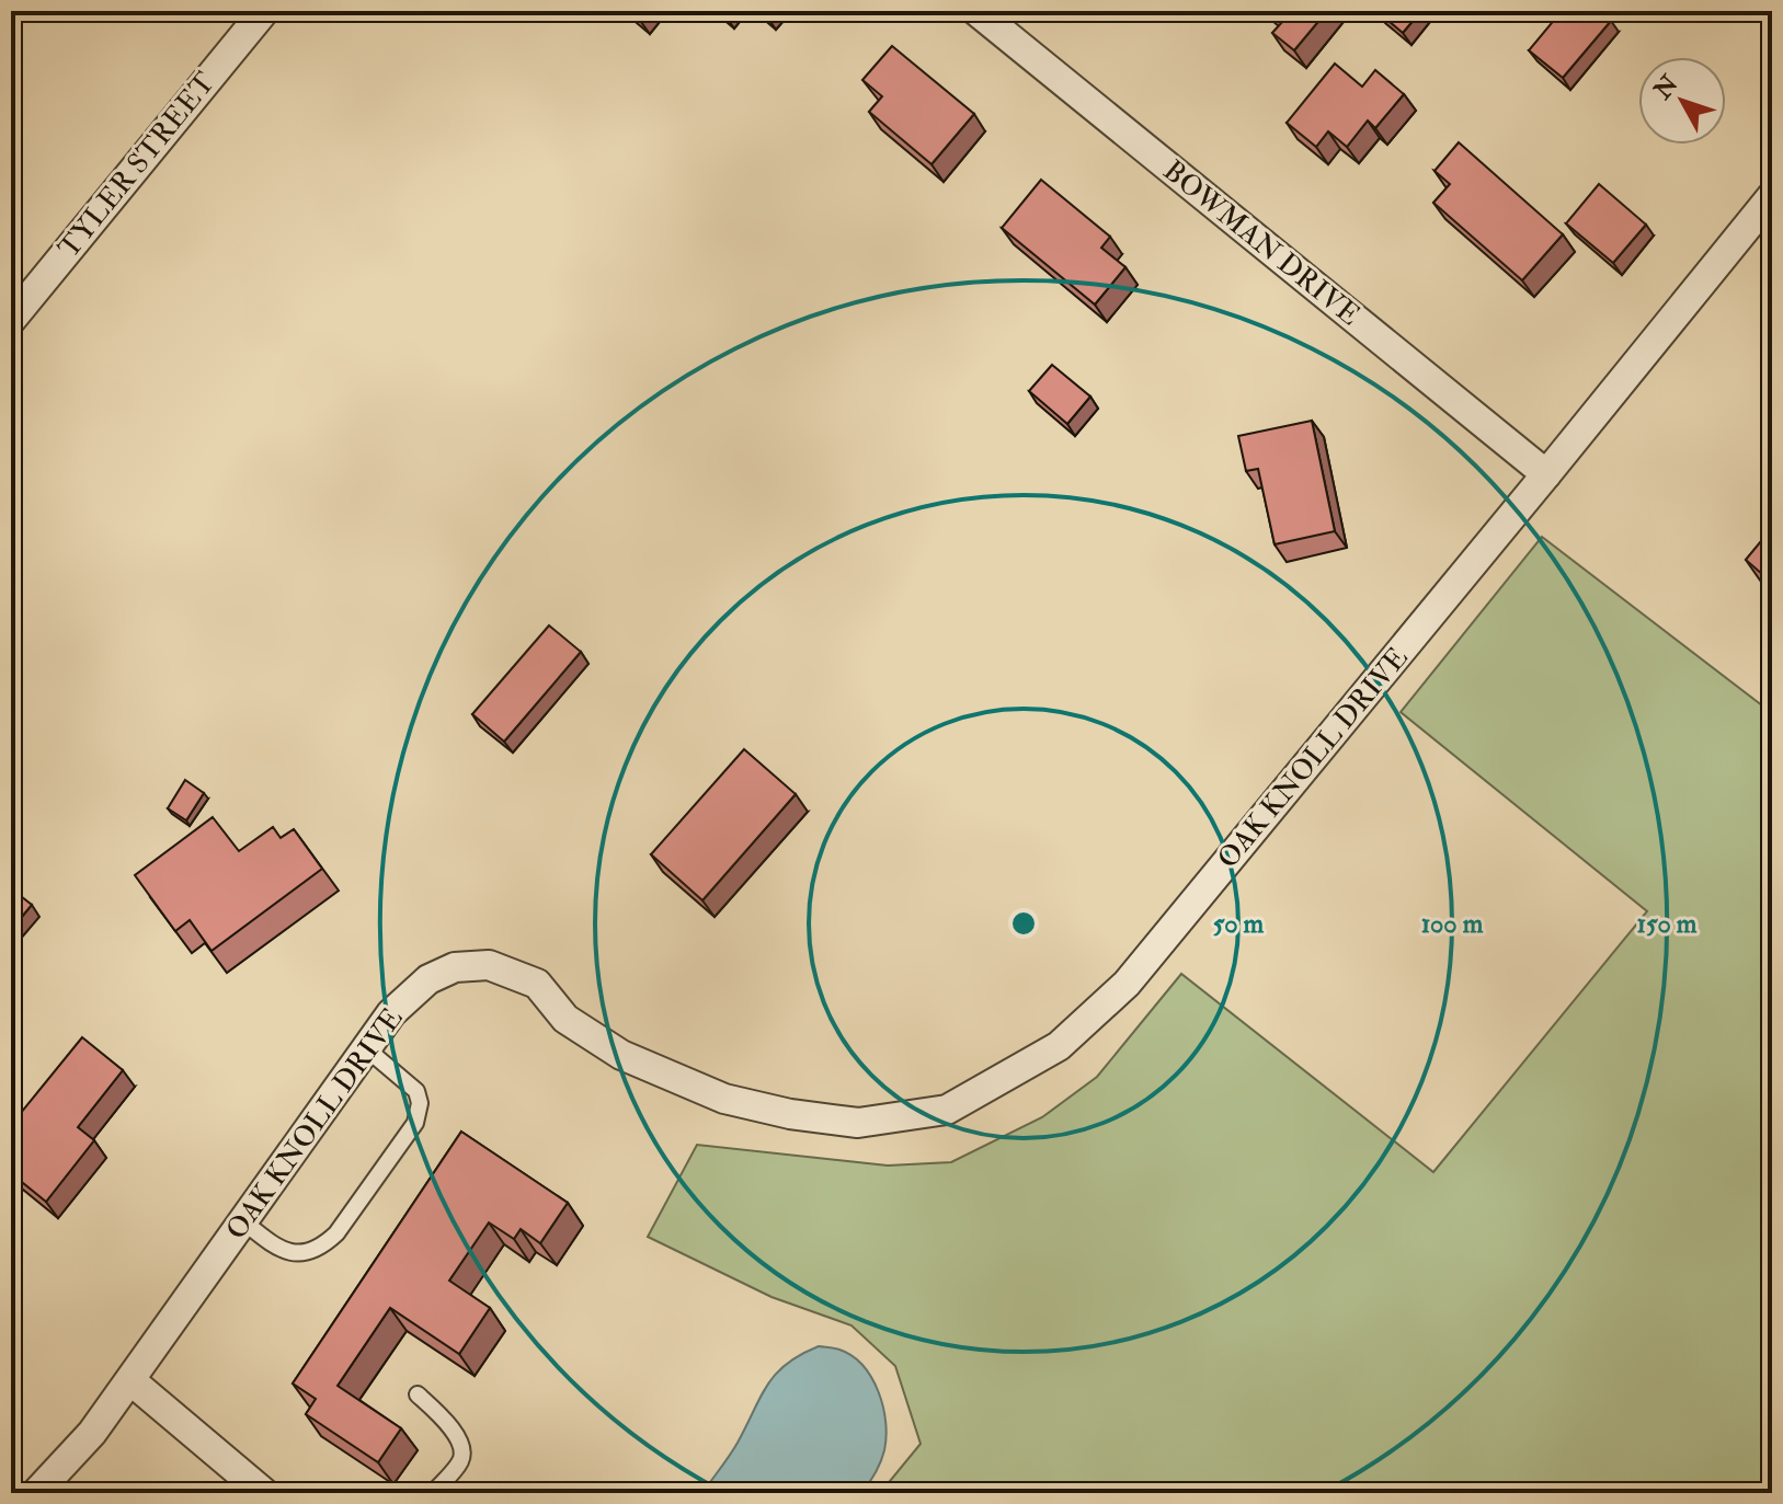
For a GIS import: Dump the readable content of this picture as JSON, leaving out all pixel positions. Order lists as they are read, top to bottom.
{
  "streets": {
    "street": ["TYLER STREET", "BOWMAN DRIVE", "OAK KNOLL DRIVE"]
  },
  "crossings": [
    ["BOWMAN DRIVE", "OAK KNOLL DRIVE"]
  ],
  "north": "top left",
  "rings": ["50 m", "100 m", "150 m"]
}
